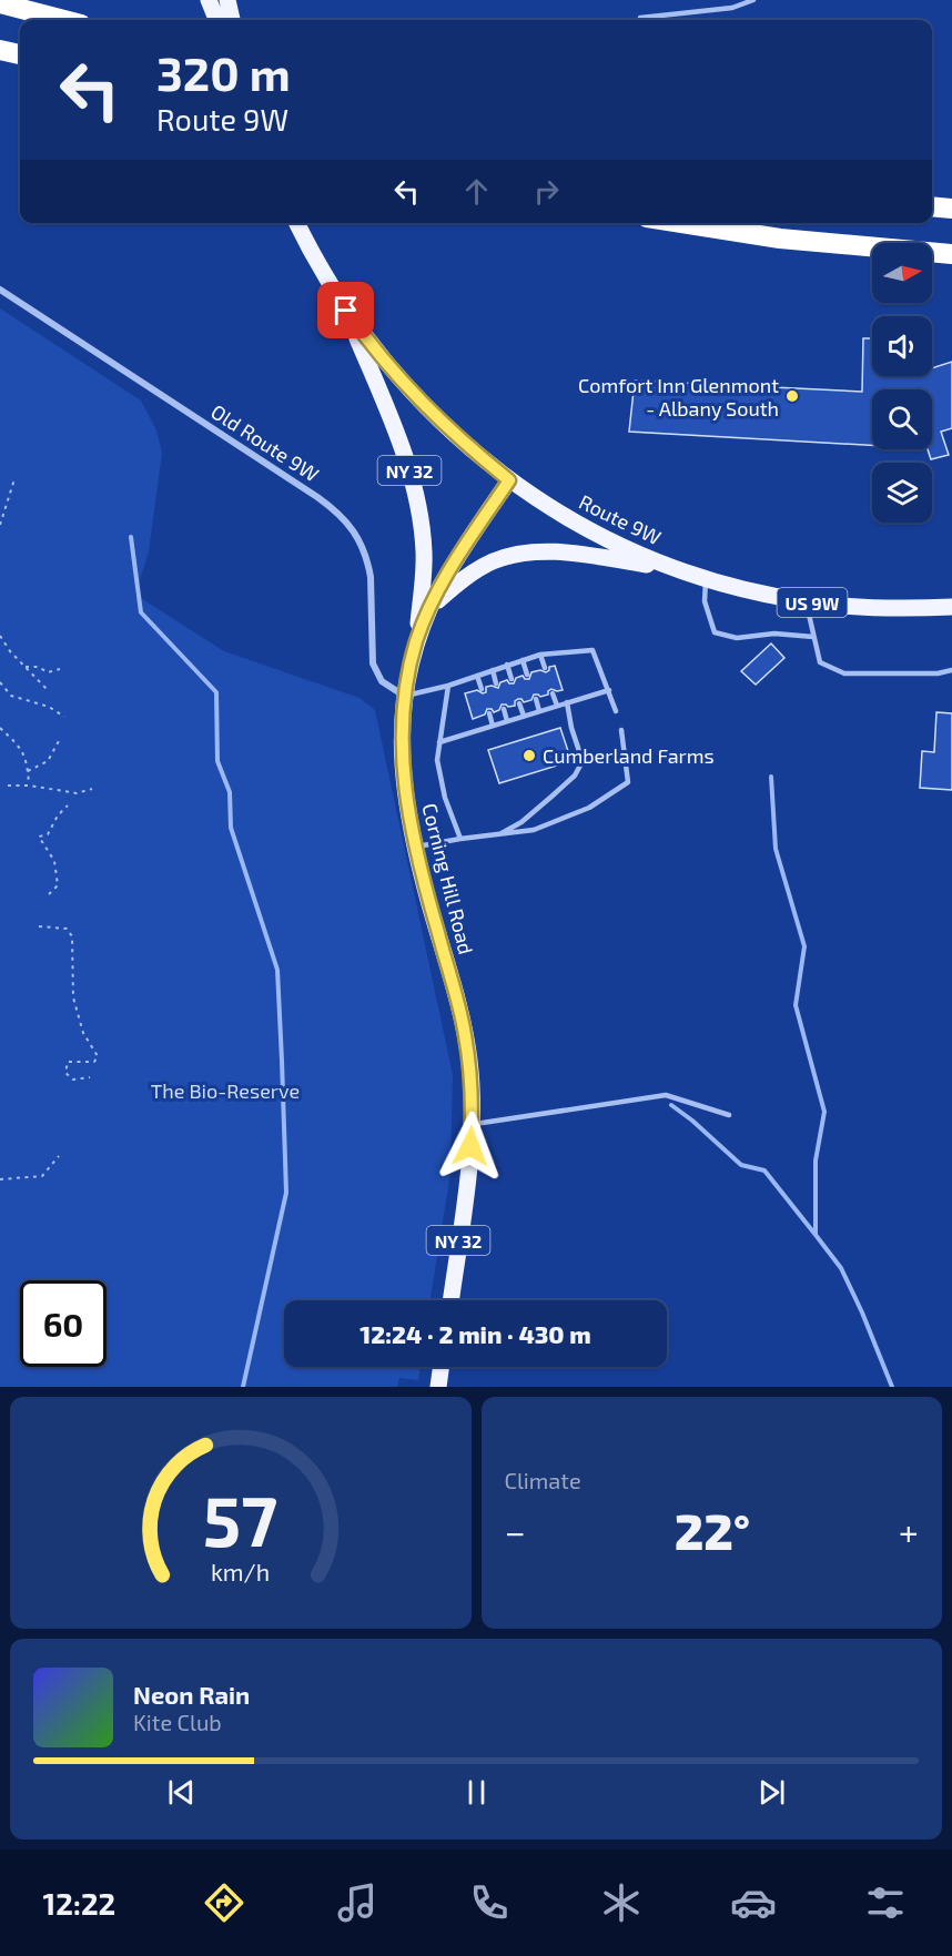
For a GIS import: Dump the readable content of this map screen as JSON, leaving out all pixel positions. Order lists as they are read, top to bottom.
{
  "streets": {
    "main road": [
      "NY 32",
      "Route 9W",
      "US 9W",
      "Corning Hill Road"
    ],
    "street": ["Old Route 9W"]
  },
  "crossings": [
    ["Old Route 9W", "Corning Hill Road"],
    ["NY 32", "Route 9W"],
    ["NY 32", "US 9W"],
    ["NY 32", "Corning Hill Road"],
    ["Route 9W", "US 9W"],
    ["Route 9W", "Corning Hill Road"]
  ],
  "parks": ["The Bio-Reserve"],
  "places": ["Comfort Inn Glenmont - Albany South", "Cumberland Farms"],
  "north": "right",
  "page": {
    "turn": ["320 m", "Route 9W"],
    "limit": "60",
    "trip": "12:24 · 2 min · 430 m",
    "tile": "Climate",
    "heat": ["−", "22°", "+"],
    "song": ["Neon Rain", "Kite Club"],
    "tabs": "12:22",
    "gauge": ["57", "km/h"]
  }
}
